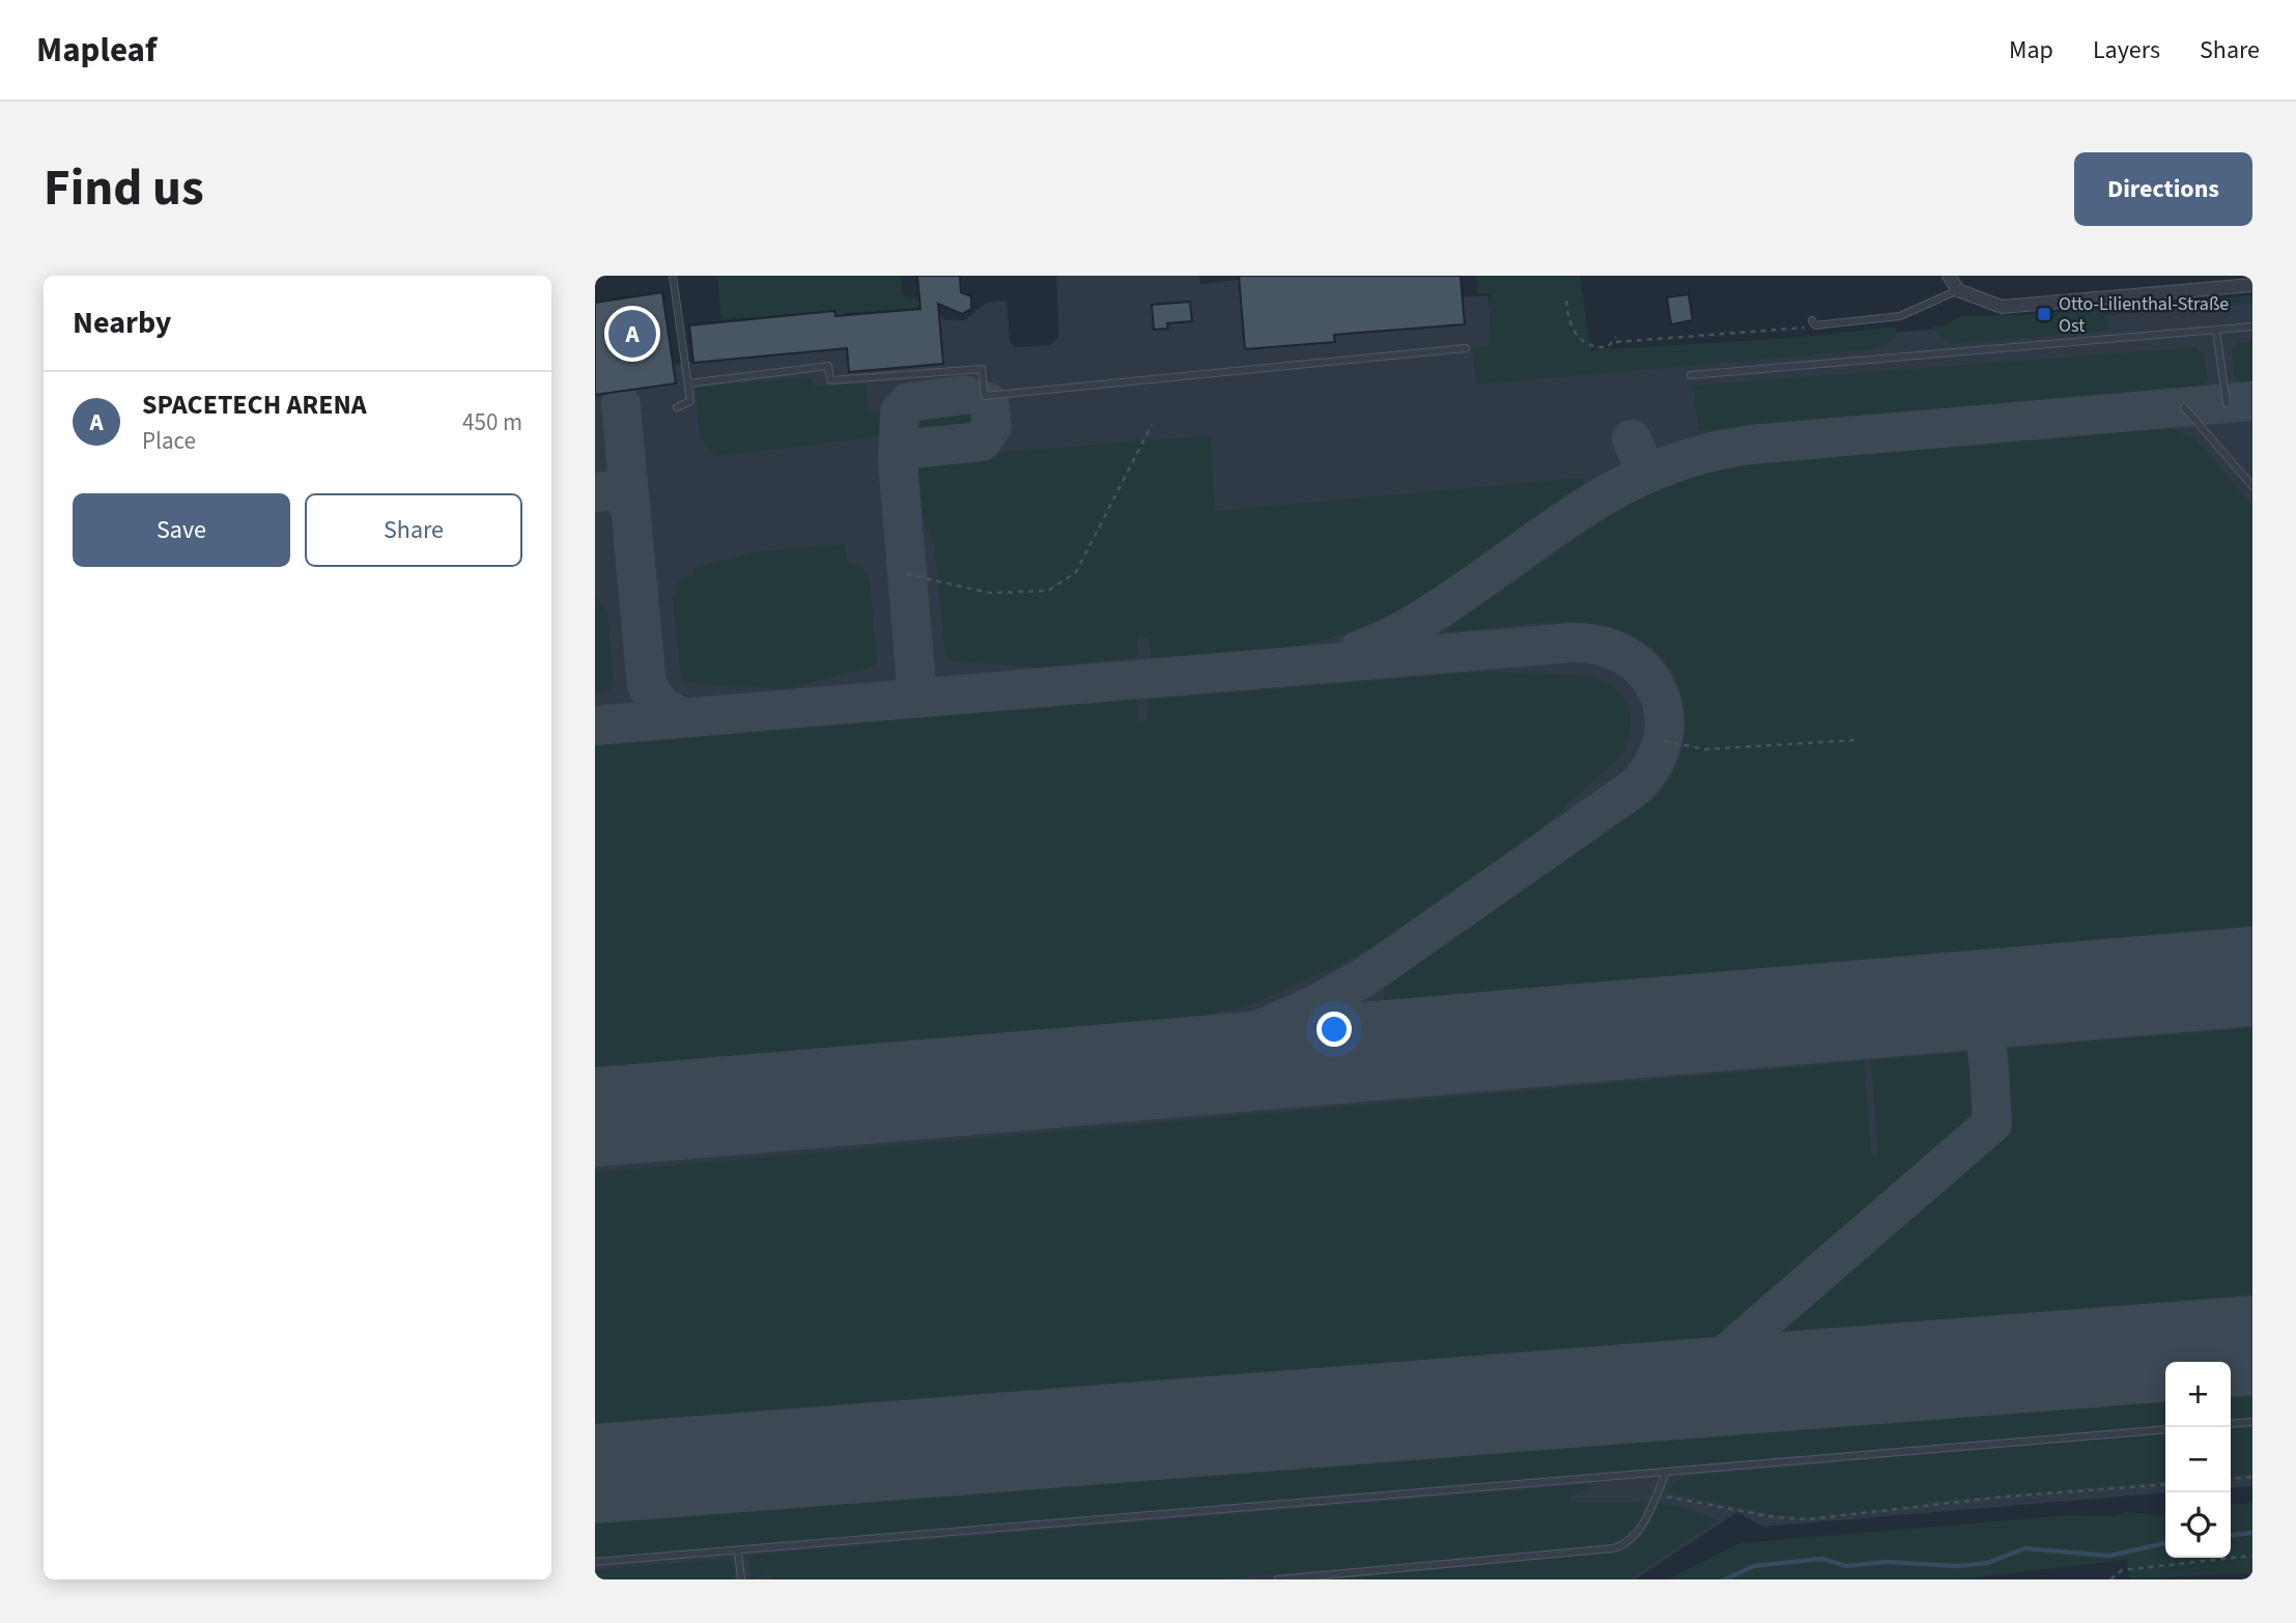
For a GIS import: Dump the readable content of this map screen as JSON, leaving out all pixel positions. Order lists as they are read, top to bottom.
{
  "places": {
    "transit": ["Otto-Lilienthal-Straße Ost"]
  },
  "page": {
    "header": "Mapleaf",
    "nav": ["Map", "Layers", "Share"],
    "title": "Find us",
    "buttons": [
      "Directions",
      ["Save", "Share"]
    ],
    "heading": "Nearby",
    "pins": "A",
    "list": [
      {
        "mark": "A",
        "name": "SPACETECH ARENA",
        "note": "Place",
        "value": "450 m"
      }
    ],
    "map_buttons": ["+", "−"]
  }
}
